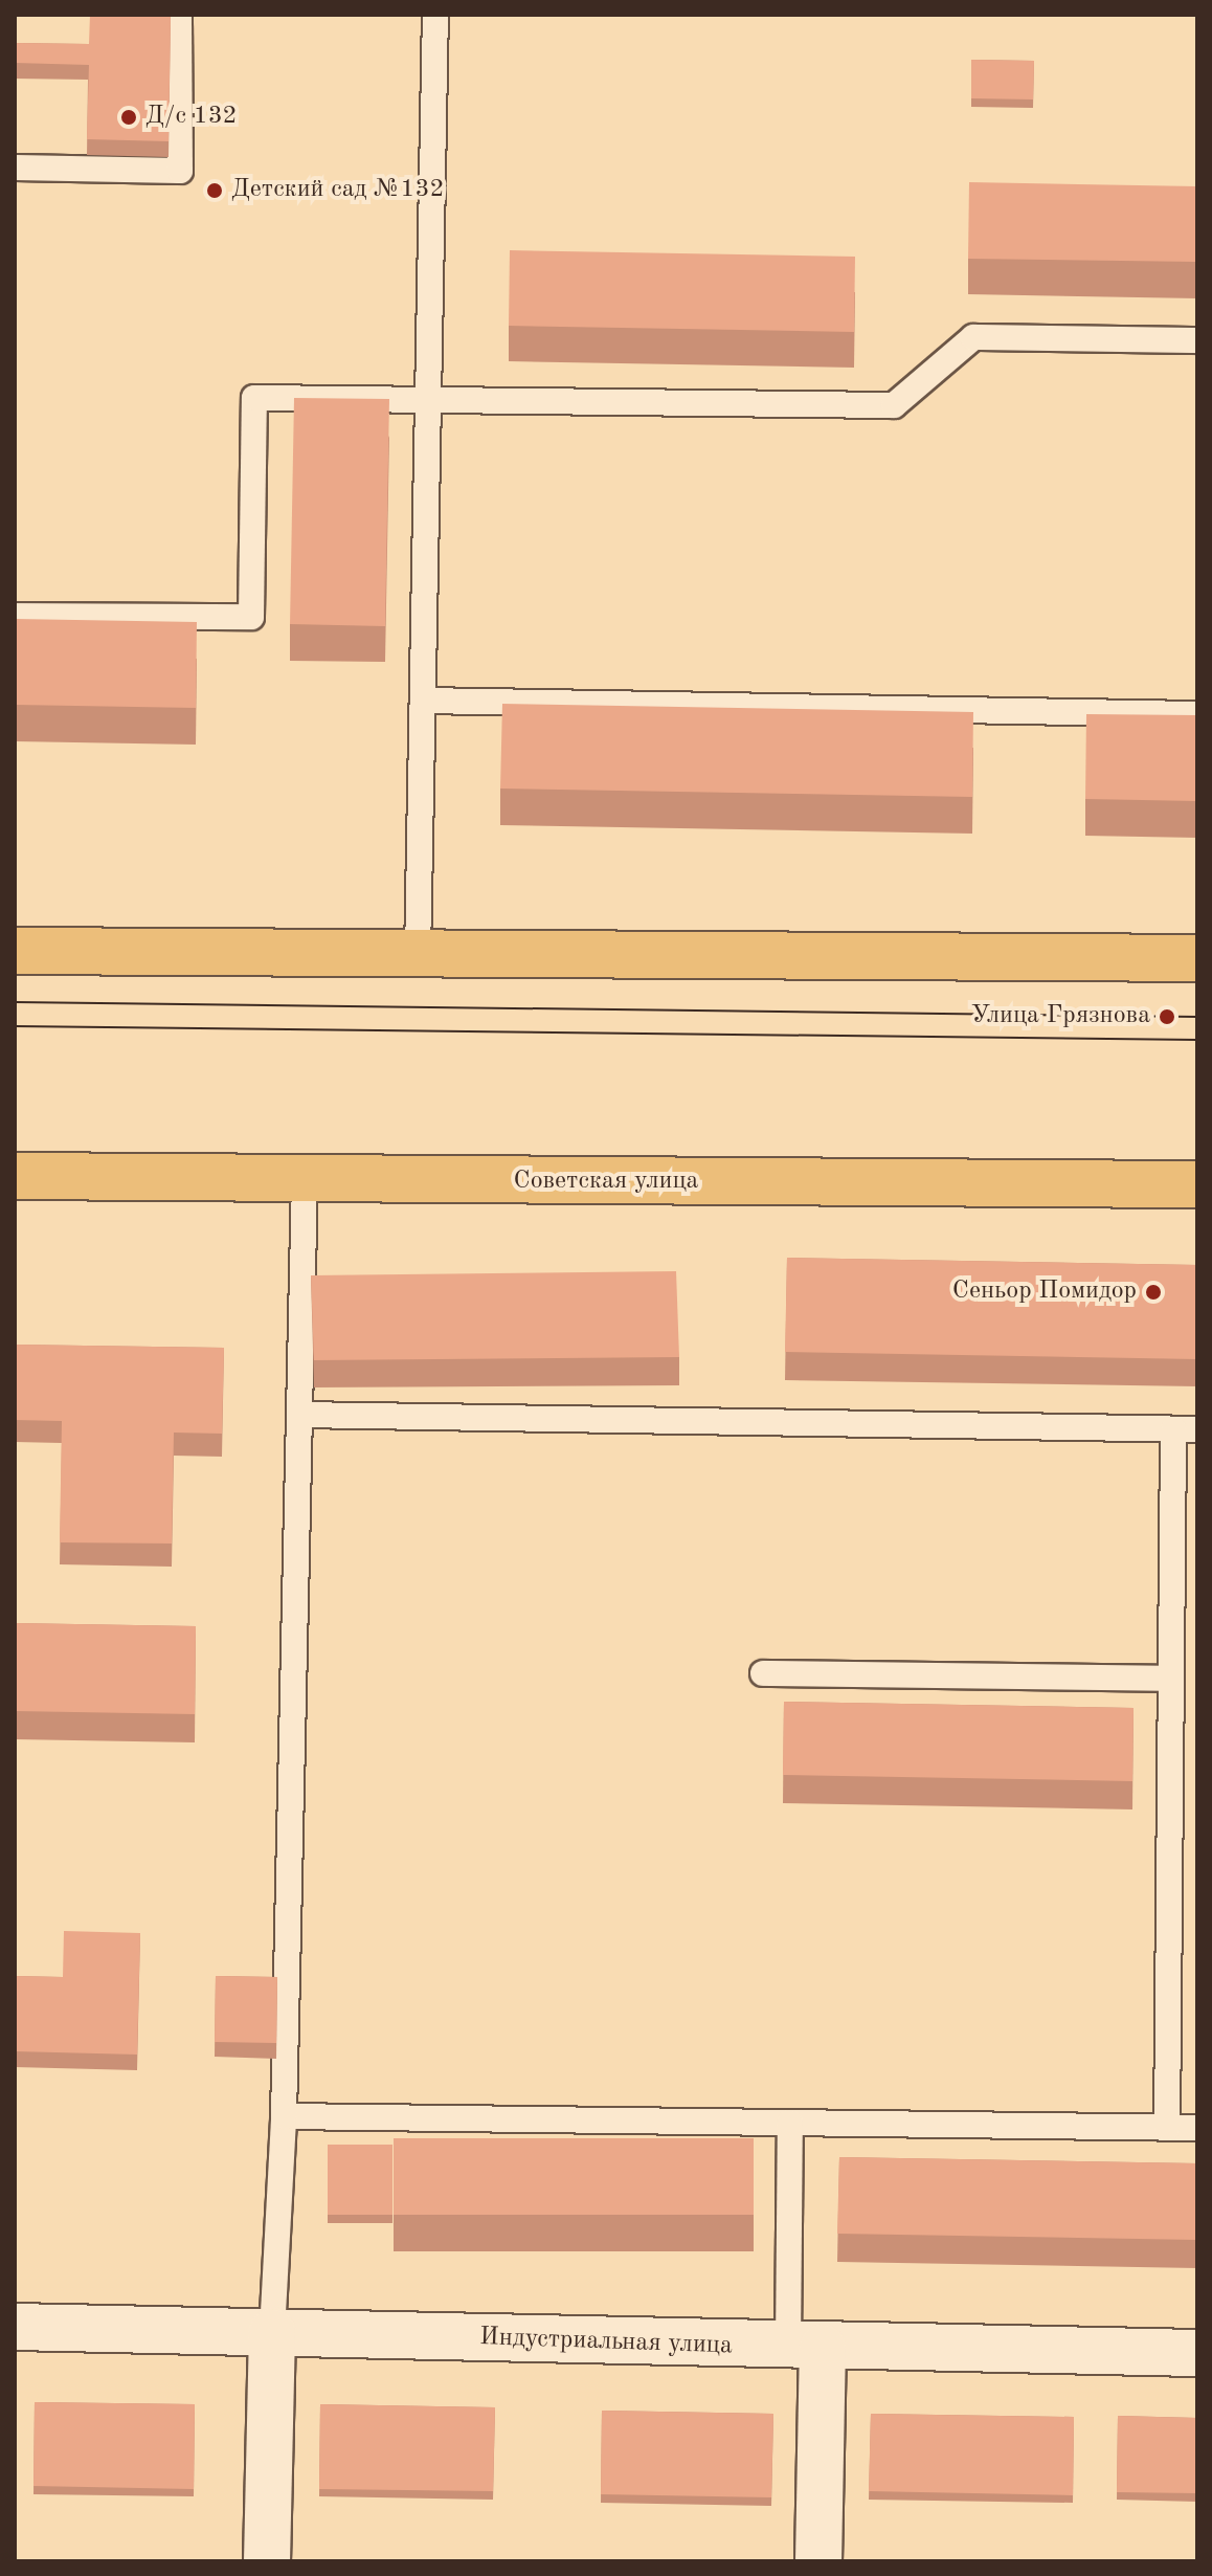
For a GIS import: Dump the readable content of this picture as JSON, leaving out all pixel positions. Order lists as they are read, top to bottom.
{
  "streets": {
    "main road": ["Советская улица"],
    "street": ["Индустриальная улица"]
  },
  "places": [
    "Д/с 132",
    "Детский сад №132",
    "Улица Грязнова",
    "Сеньор Помидор"
  ]
}
